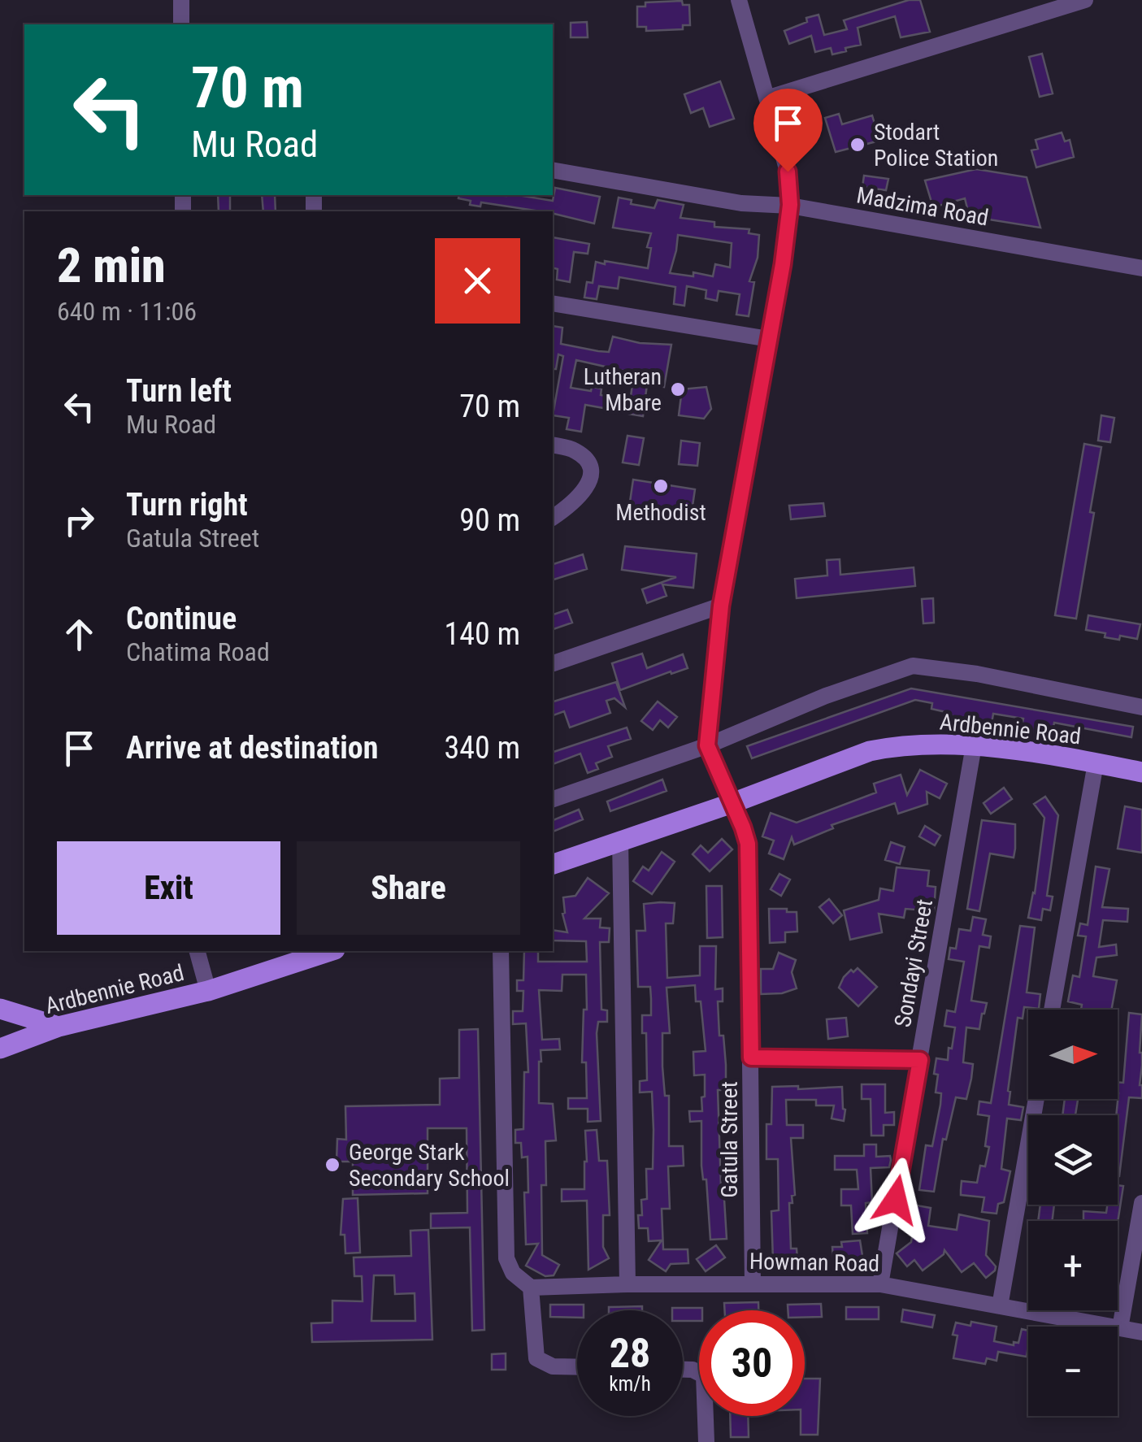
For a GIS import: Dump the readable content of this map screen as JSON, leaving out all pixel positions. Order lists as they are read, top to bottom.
{
  "streets": {
    "main road": ["Ardbennie Road"],
    "street": [
      "Madzima Road",
      "Sondayi Street",
      "Gatula Street",
      "Howman Road"
    ]
  },
  "crossings": [
    ["Ardbennie Road", "Sondayi Street"],
    ["Ardbennie Road", "Gatula Street"],
    ["Sondayi Street", "Howman Road"],
    ["Gatula Street", "Howman Road"]
  ],
  "places": [
    "Stodart Police Station",
    "Lutheran Mbare",
    "Methodist",
    "George Stark Secondary School"
  ],
  "north": "right",
  "page": {
    "turn": ["70 m", "Mu Road"],
    "heading": ["2 min", "640 m · 11:06"],
    "list": [
      {
        "name": "Turn left",
        "note": "Mu Road",
        "value": "70 m"
      },
      {
        "name": "Turn right",
        "note": "Gatula Street",
        "value": "90 m"
      },
      {
        "name": "Continue",
        "note": "Chatima Road",
        "value": "140 m"
      },
      {
        "name": "Arrive at destination",
        "value": "340 m"
      }
    ],
    "buttons": ["Exit", "Share"],
    "map_buttons": ["+", "−"],
    "speed": "28 km/h",
    "limit": "30"
  }
}
